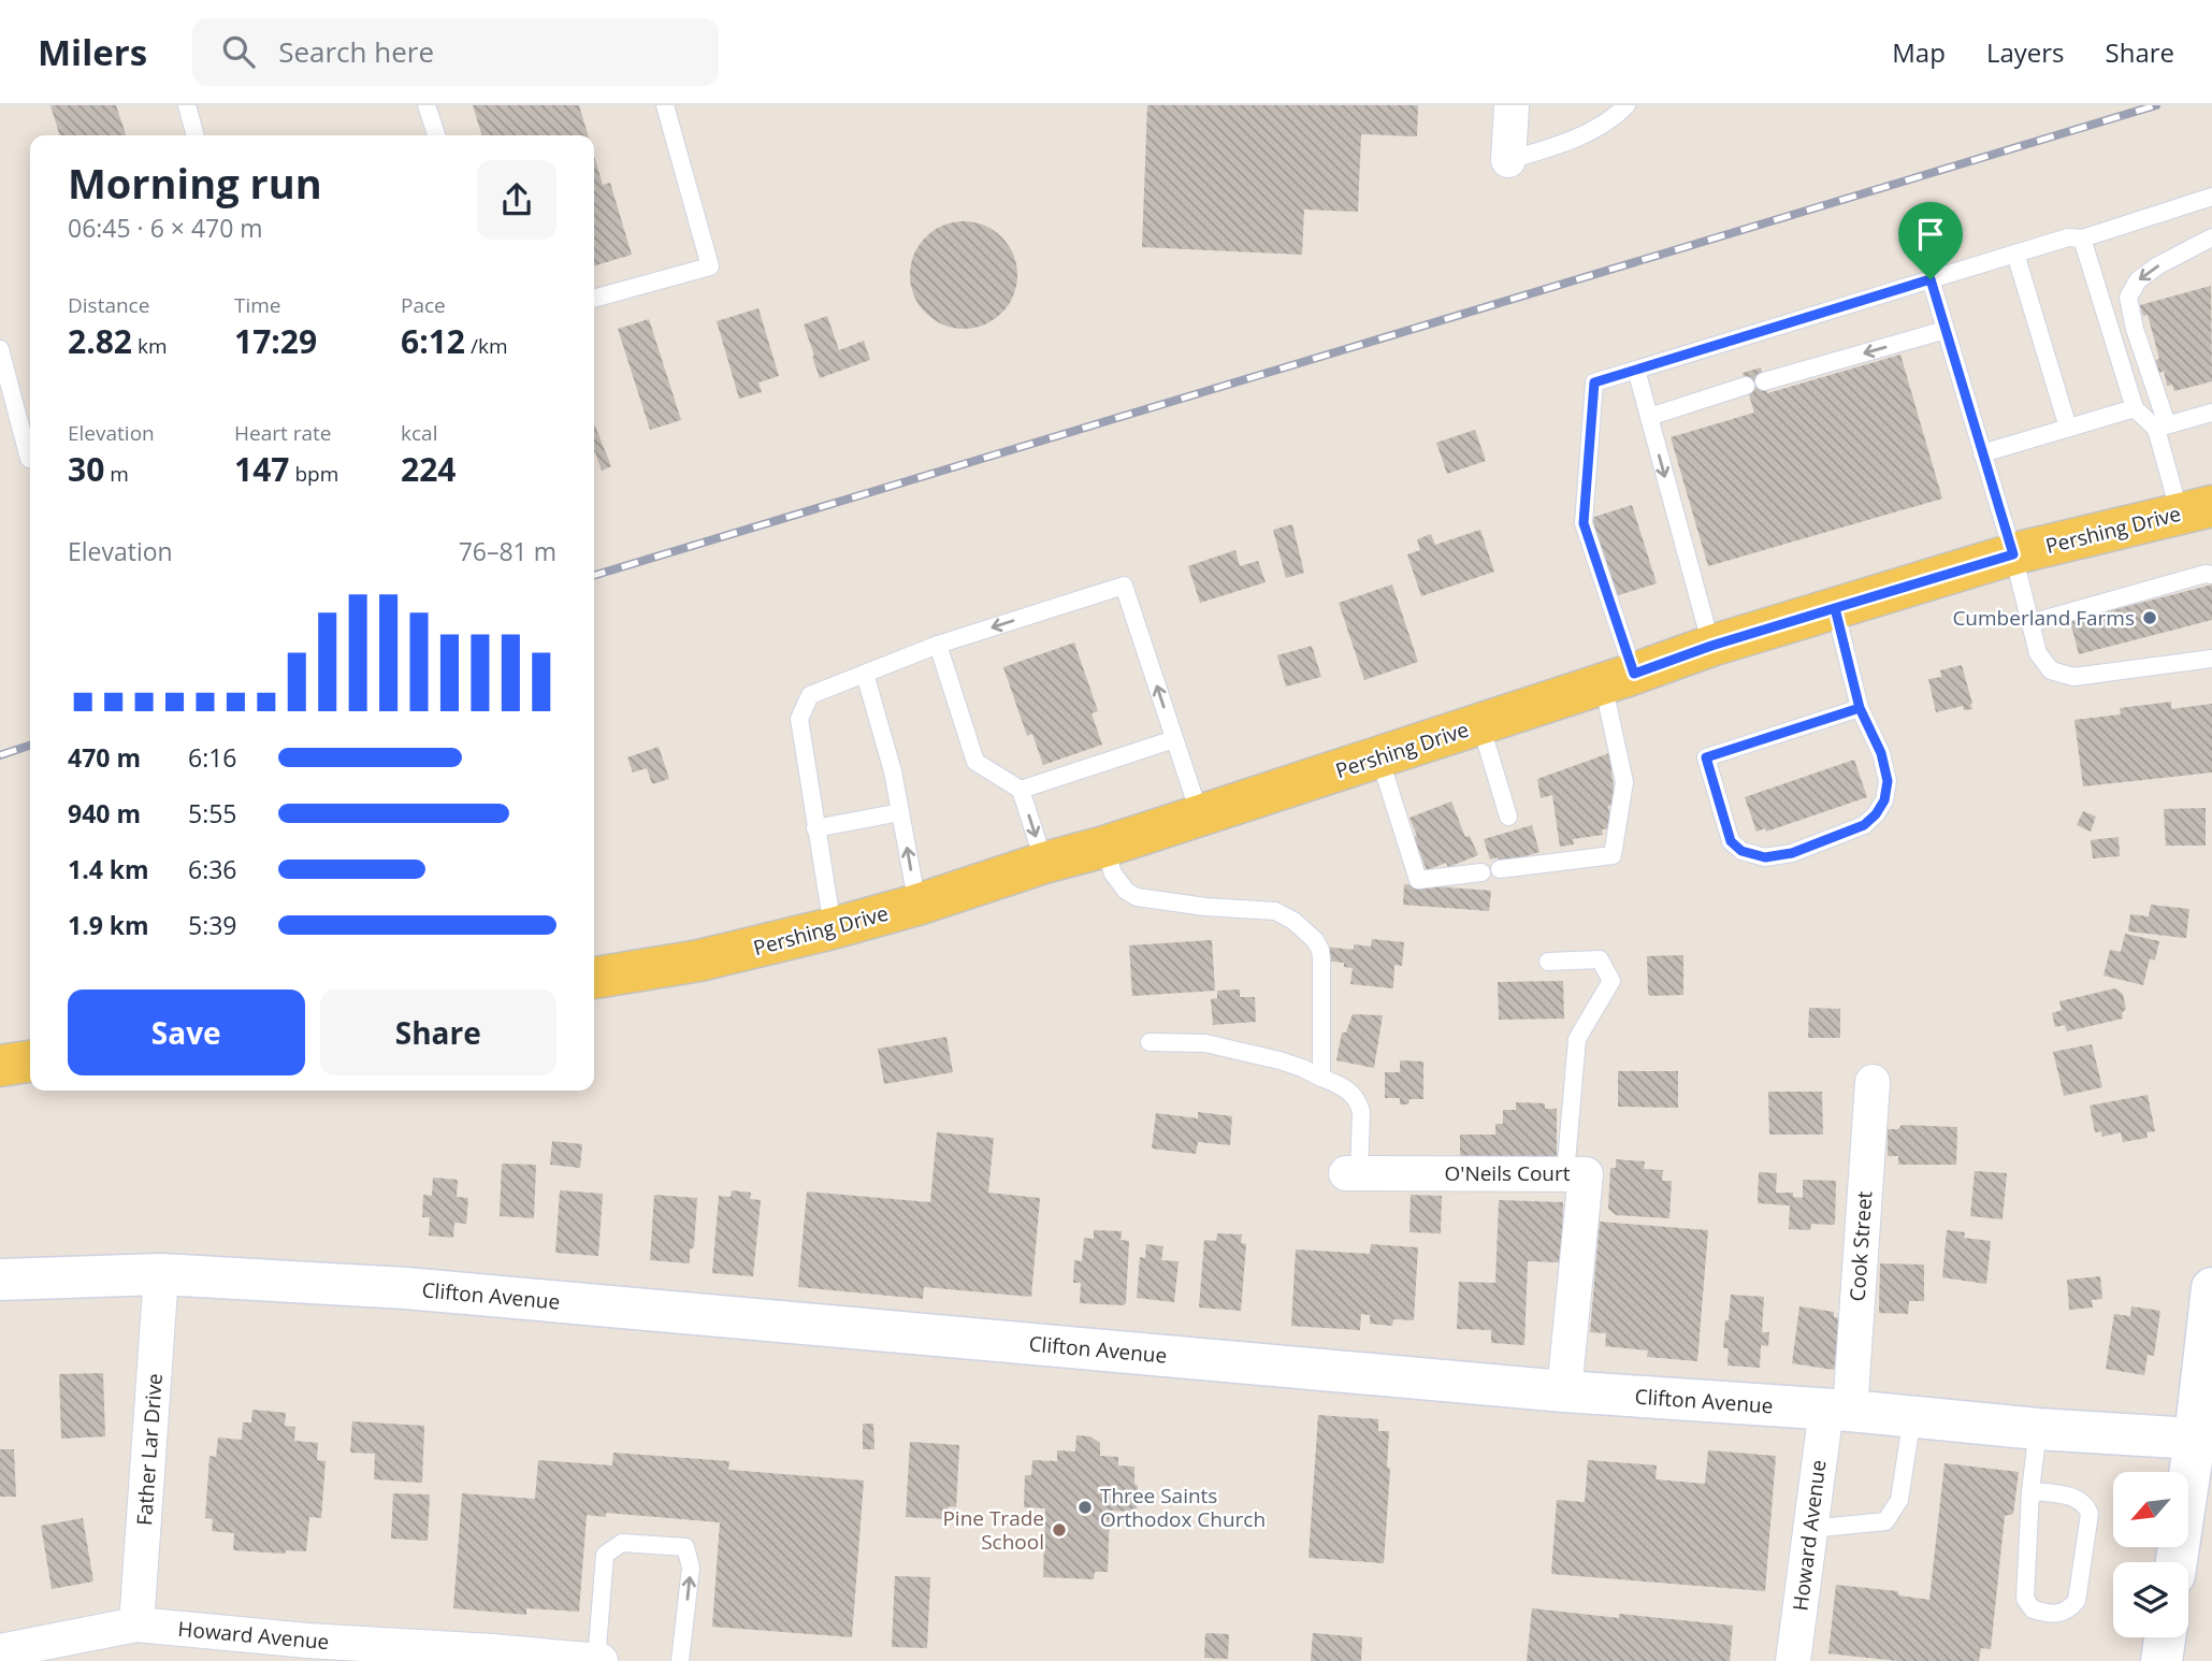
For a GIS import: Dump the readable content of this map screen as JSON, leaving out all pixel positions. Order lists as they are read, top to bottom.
{
  "streets": {
    "main road": ["Pershing Drive", "Clifton Avenue"],
    "street": [
      "O'Neils Court",
      "Cook Street",
      "Father Lar Drive",
      "Howard Avenue"
    ]
  },
  "crossings": [
    ["O'Neils Court", "Clifton Avenue"],
    ["Cook Street", "Clifton Avenue"],
    ["Cook Street", "Howard Avenue"],
    ["Clifton Avenue", "Father Lar Drive"],
    ["Clifton Avenue", "Howard Avenue"],
    ["Father Lar Drive", "Howard Avenue"]
  ],
  "places": ["Cumberland Farms", "Three Saints Orthodox Church", "Pine Trade School"],
  "north": "bottom left",
  "page": {
    "header": "Milers",
    "search": "Search here",
    "nav": ["Map", "Layers", "Share"],
    "heading": ["Morning run", "06:45 · 6 × 470 m"],
    "stats": [
      ["Distance", "2.82 km"],
      ["Time", "17:29"],
      ["Pace", "6:12 /km"],
      ["Elevation", "30 m"],
      ["Heart rate", "147 bpm"],
      ["kcal", "224"]
    ],
    "chart": ["Elevation", "76–81 m"],
    "list": [
      {
        "name": "470 m",
        "note": "6:16"
      },
      {
        "name": "940 m",
        "note": "5:55"
      },
      {
        "name": "1.4 km",
        "note": "6:36"
      },
      {
        "name": "1.9 km",
        "note": "5:39"
      }
    ],
    "buttons": ["Save", "Share"]
  }
}
